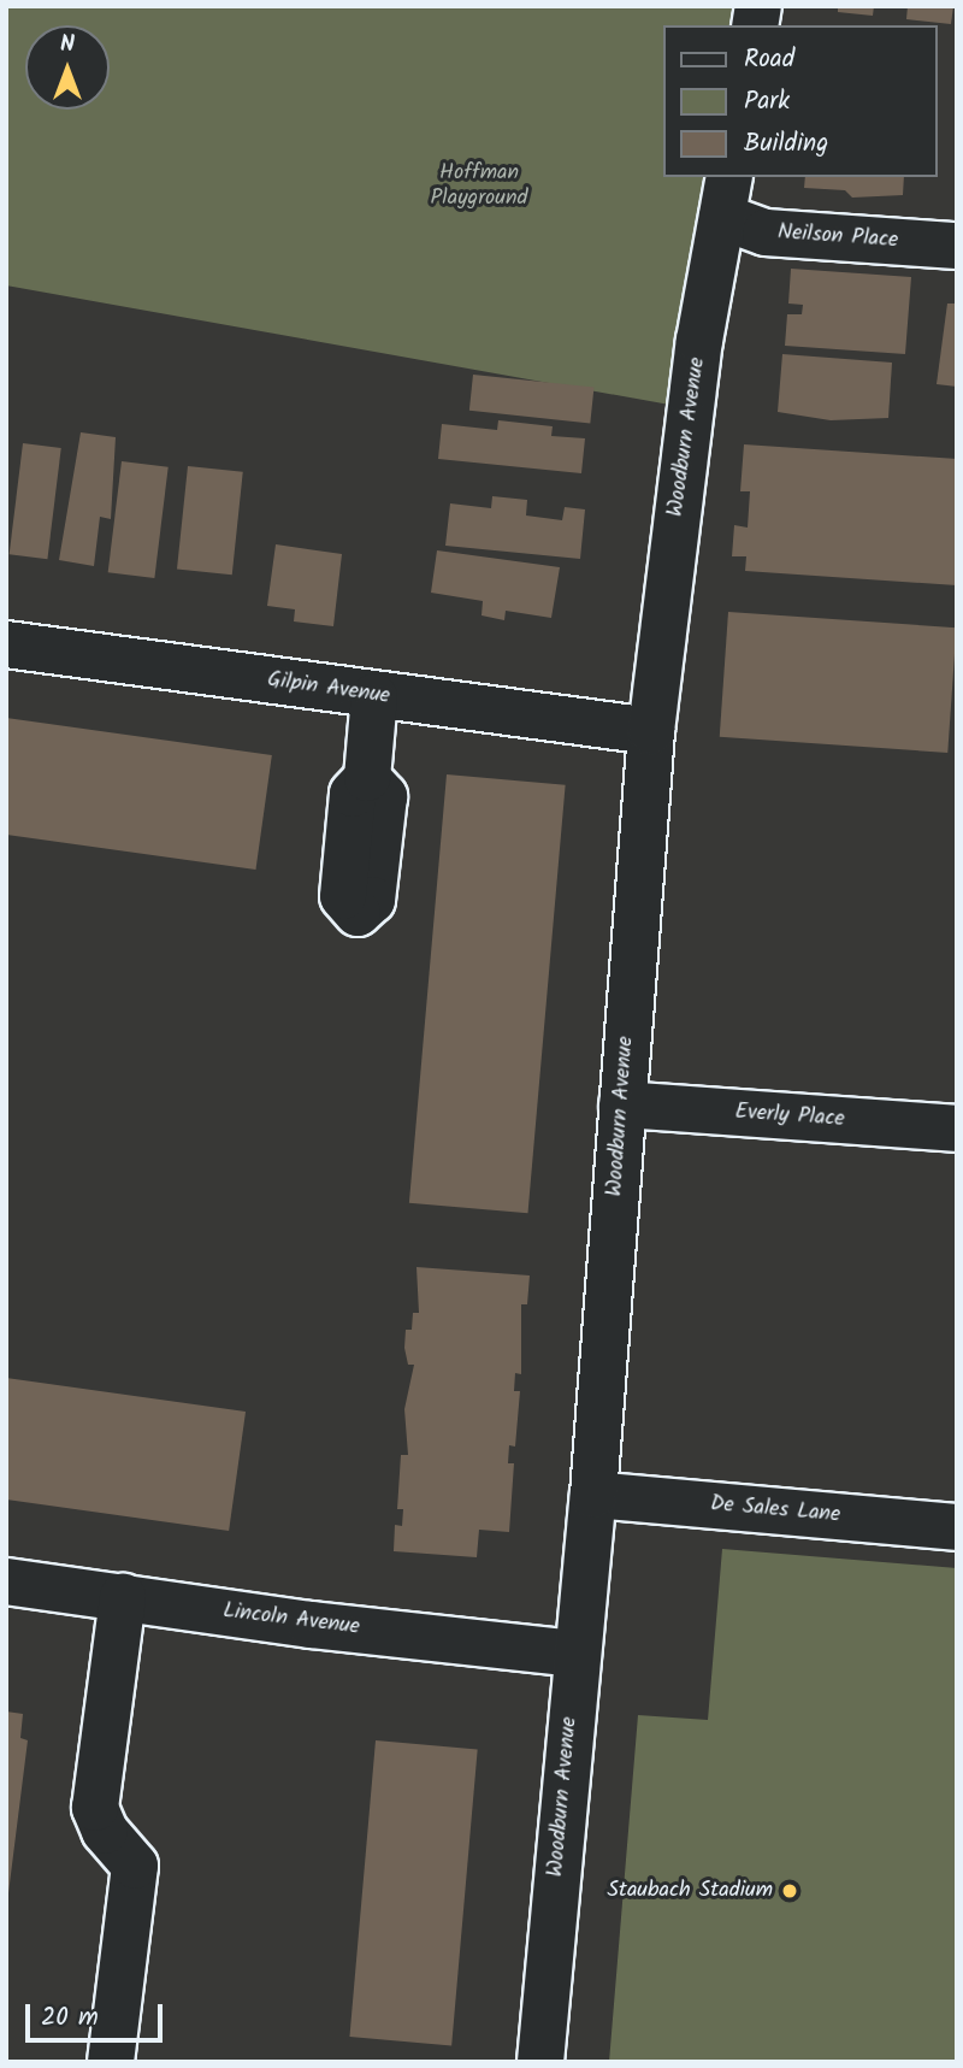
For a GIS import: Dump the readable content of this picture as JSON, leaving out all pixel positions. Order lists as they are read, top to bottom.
{
  "streets": {
    "street": [
      "Neilson Place",
      "Woodburn Avenue",
      "Gilpin Avenue",
      "Everly Place",
      "De Sales Lane",
      "Lincoln Avenue"
    ]
  },
  "crossings": [
    ["Neilson Place", "Woodburn Avenue"],
    ["Woodburn Avenue", "Gilpin Avenue"],
    ["Woodburn Avenue", "Everly Place"],
    ["Woodburn Avenue", "De Sales Lane"],
    ["Woodburn Avenue", "Lincoln Avenue"]
  ],
  "parks": ["Hoffman Playground"],
  "places": ["Staubach Stadium"],
  "legend": ["Road", "Park", "Building"],
  "scale_bar": "20 m",
  "north": "top"
}
